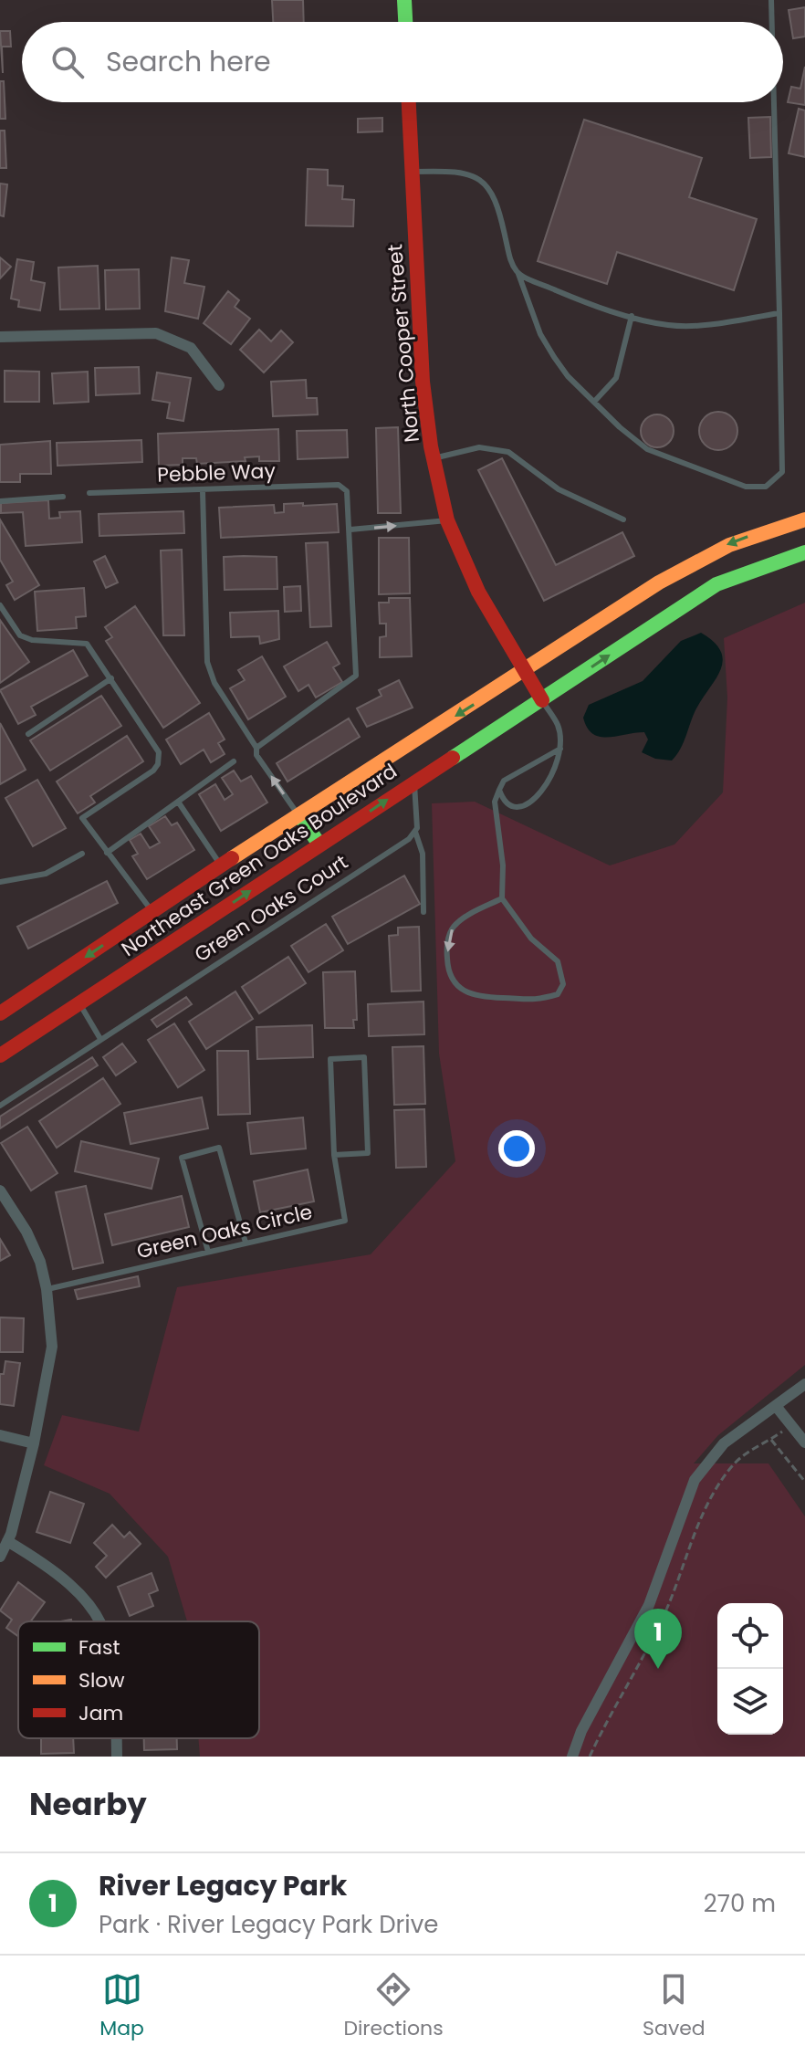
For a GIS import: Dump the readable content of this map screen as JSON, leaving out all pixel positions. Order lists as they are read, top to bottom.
{
  "streets": {
    "main road": ["North Cooper Street", "Northeast Green Oaks Boulevard"],
    "lane": ["Pebble Way", "Green Oaks Court", "Green Oaks Circle"]
  },
  "crossings": [
    ["North Cooper Street", "Northeast Green Oaks Boulevard"]
  ],
  "legend": ["Fast", "Slow", "Jam"],
  "page": {
    "search": "Search here",
    "pins": "1",
    "heading": "Nearby",
    "list": [
      {
        "mark": "1",
        "name": "River Legacy Park",
        "note": "Park · River Legacy Park Drive",
        "value": "270 m"
      }
    ],
    "nav": ["Map", "Directions", "Saved"]
  }
}
